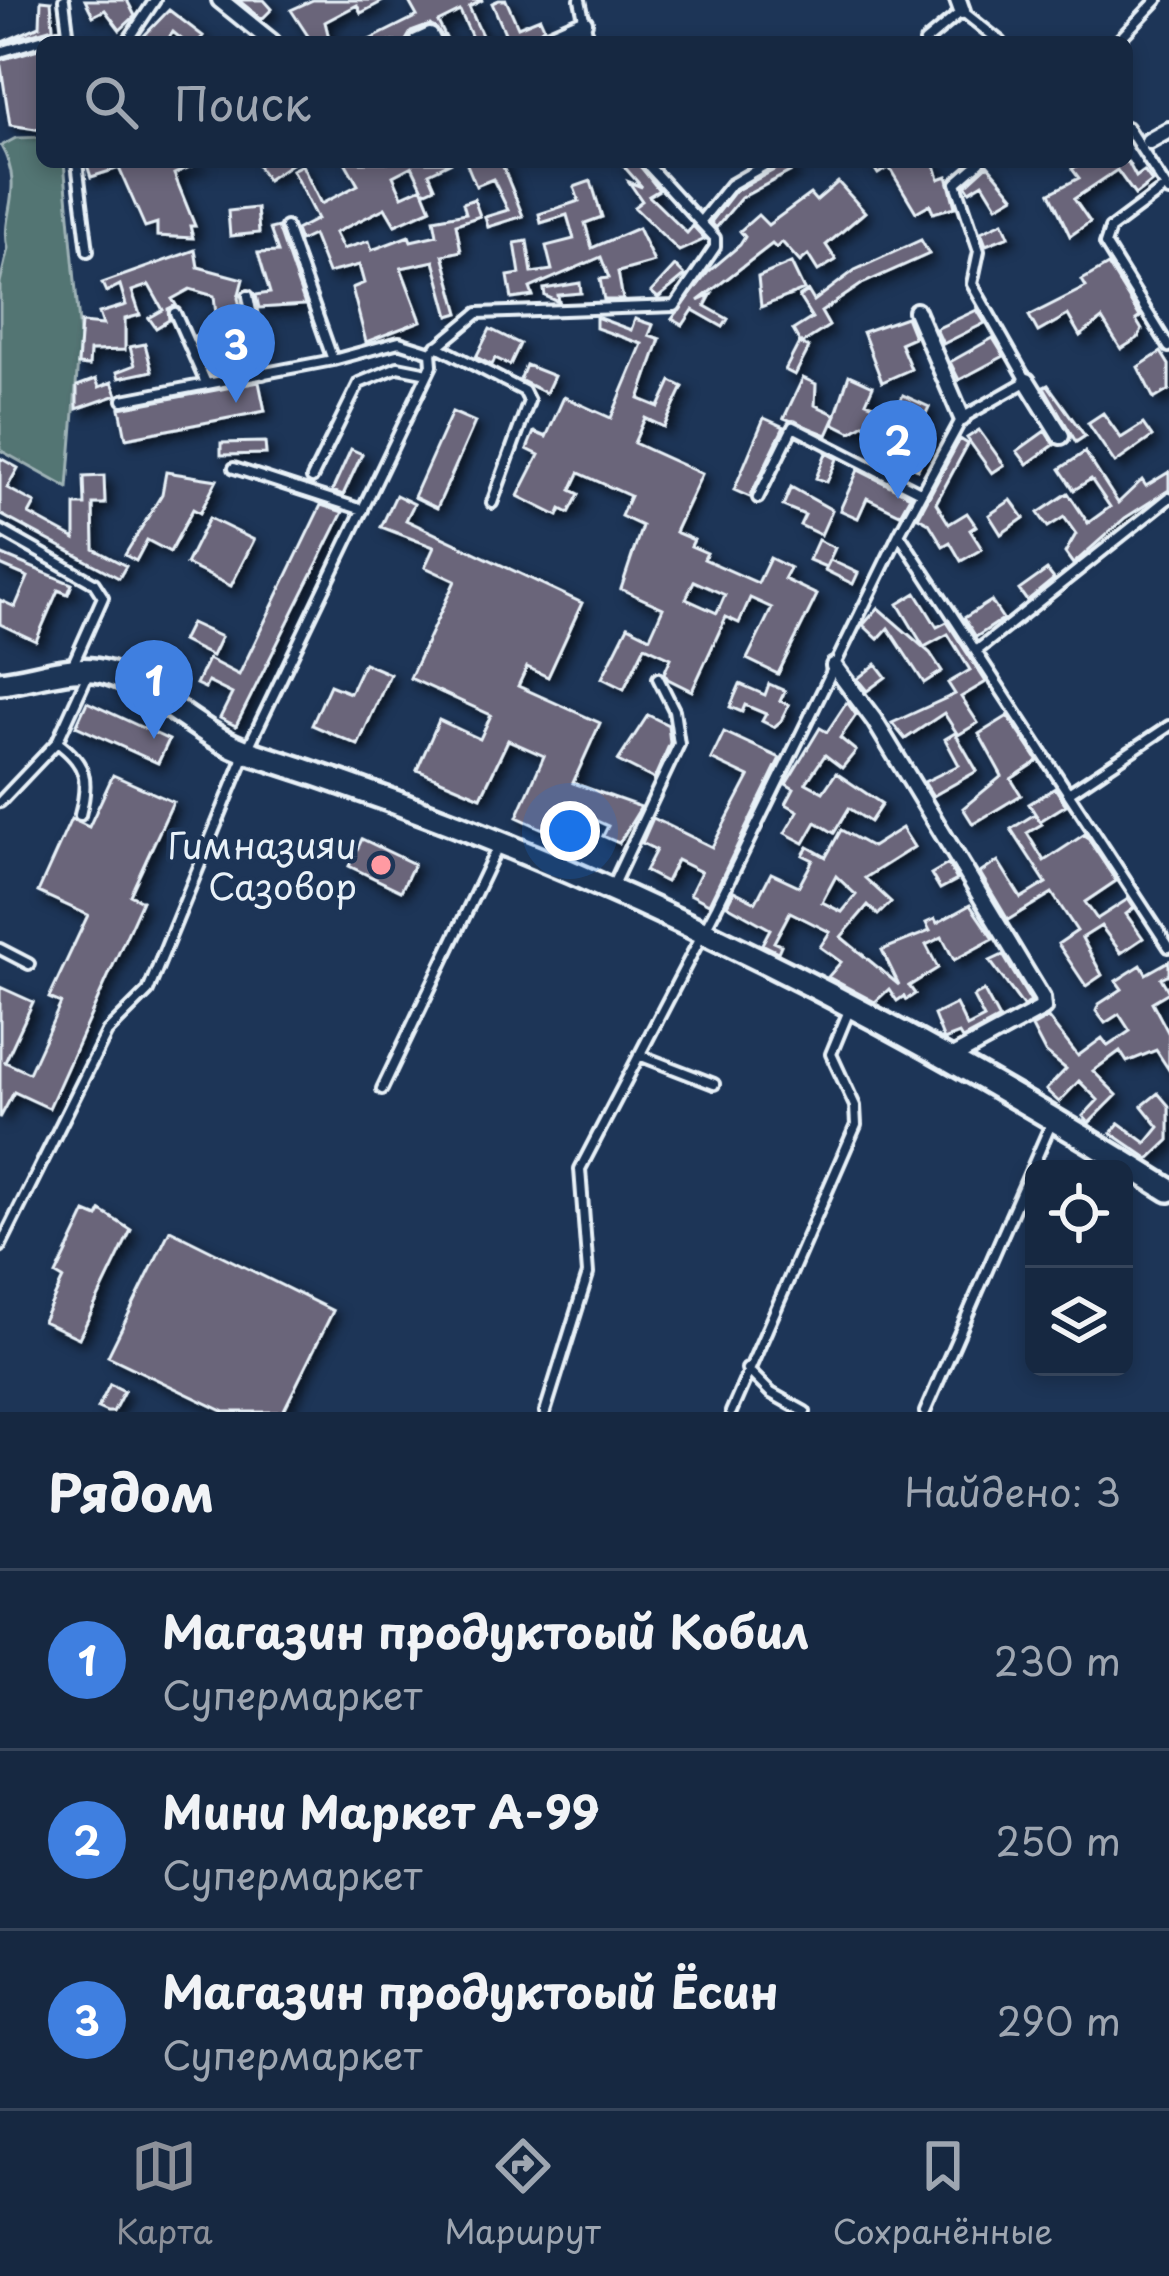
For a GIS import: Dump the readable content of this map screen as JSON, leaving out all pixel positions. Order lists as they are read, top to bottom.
{
  "places": ["Гимназияи Сазовор"],
  "page": {
    "search": "Поиск",
    "pins": ["3", "2", "1"],
    "heading": ["Рядом", "Найдено: 3"],
    "list": [
      {
        "mark": "1",
        "name": "Магазин продуктоый Кобил",
        "note": "Супермаркет",
        "value": "230 m"
      },
      {
        "mark": "2",
        "name": "Мини Маркет А-99",
        "note": "Супермаркет",
        "value": "250 m"
      },
      {
        "mark": "3",
        "name": "Магазин продуктоый Ёсин",
        "note": "Супермаркет",
        "value": "290 m"
      }
    ],
    "nav": ["Карта", "Маршрут", "Сохранённые"]
  }
}
